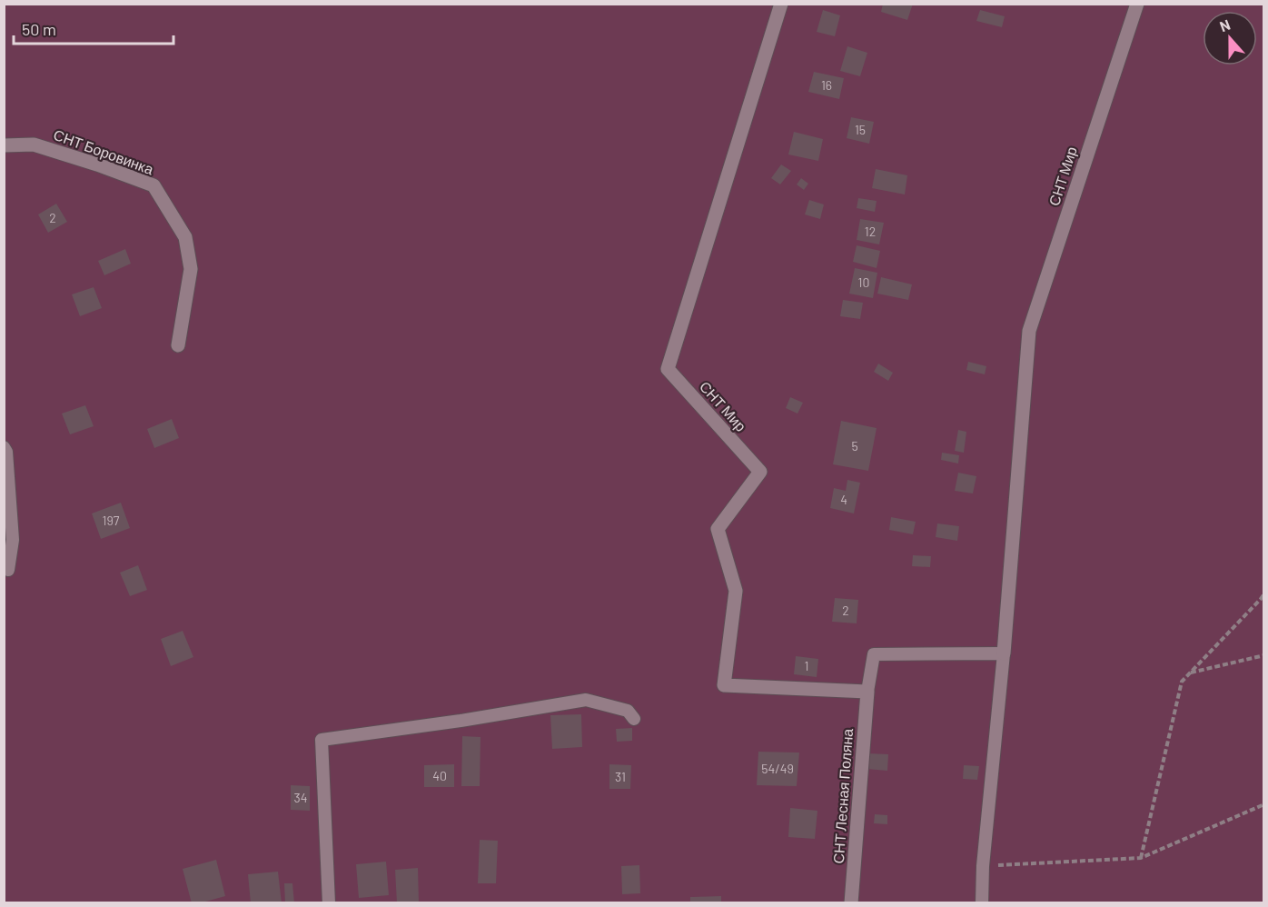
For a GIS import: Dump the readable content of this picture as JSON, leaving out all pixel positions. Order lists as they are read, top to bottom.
{
  "streets": {
    "street": ["СНТ Боровинка", "СНТ Мир", "СНТ Лесная Поляна"]
  },
  "crossings": [
    ["СНТ Мир", "СНТ Лесная Поляна"]
  ],
  "house_numbers": [
    "16",
    "15",
    "2",
    "12",
    "10",
    "5",
    "4",
    "197",
    "2",
    "1",
    "54/49",
    "40",
    "31",
    "34"
  ],
  "scale_bar": "50 m",
  "north": "top"
}
